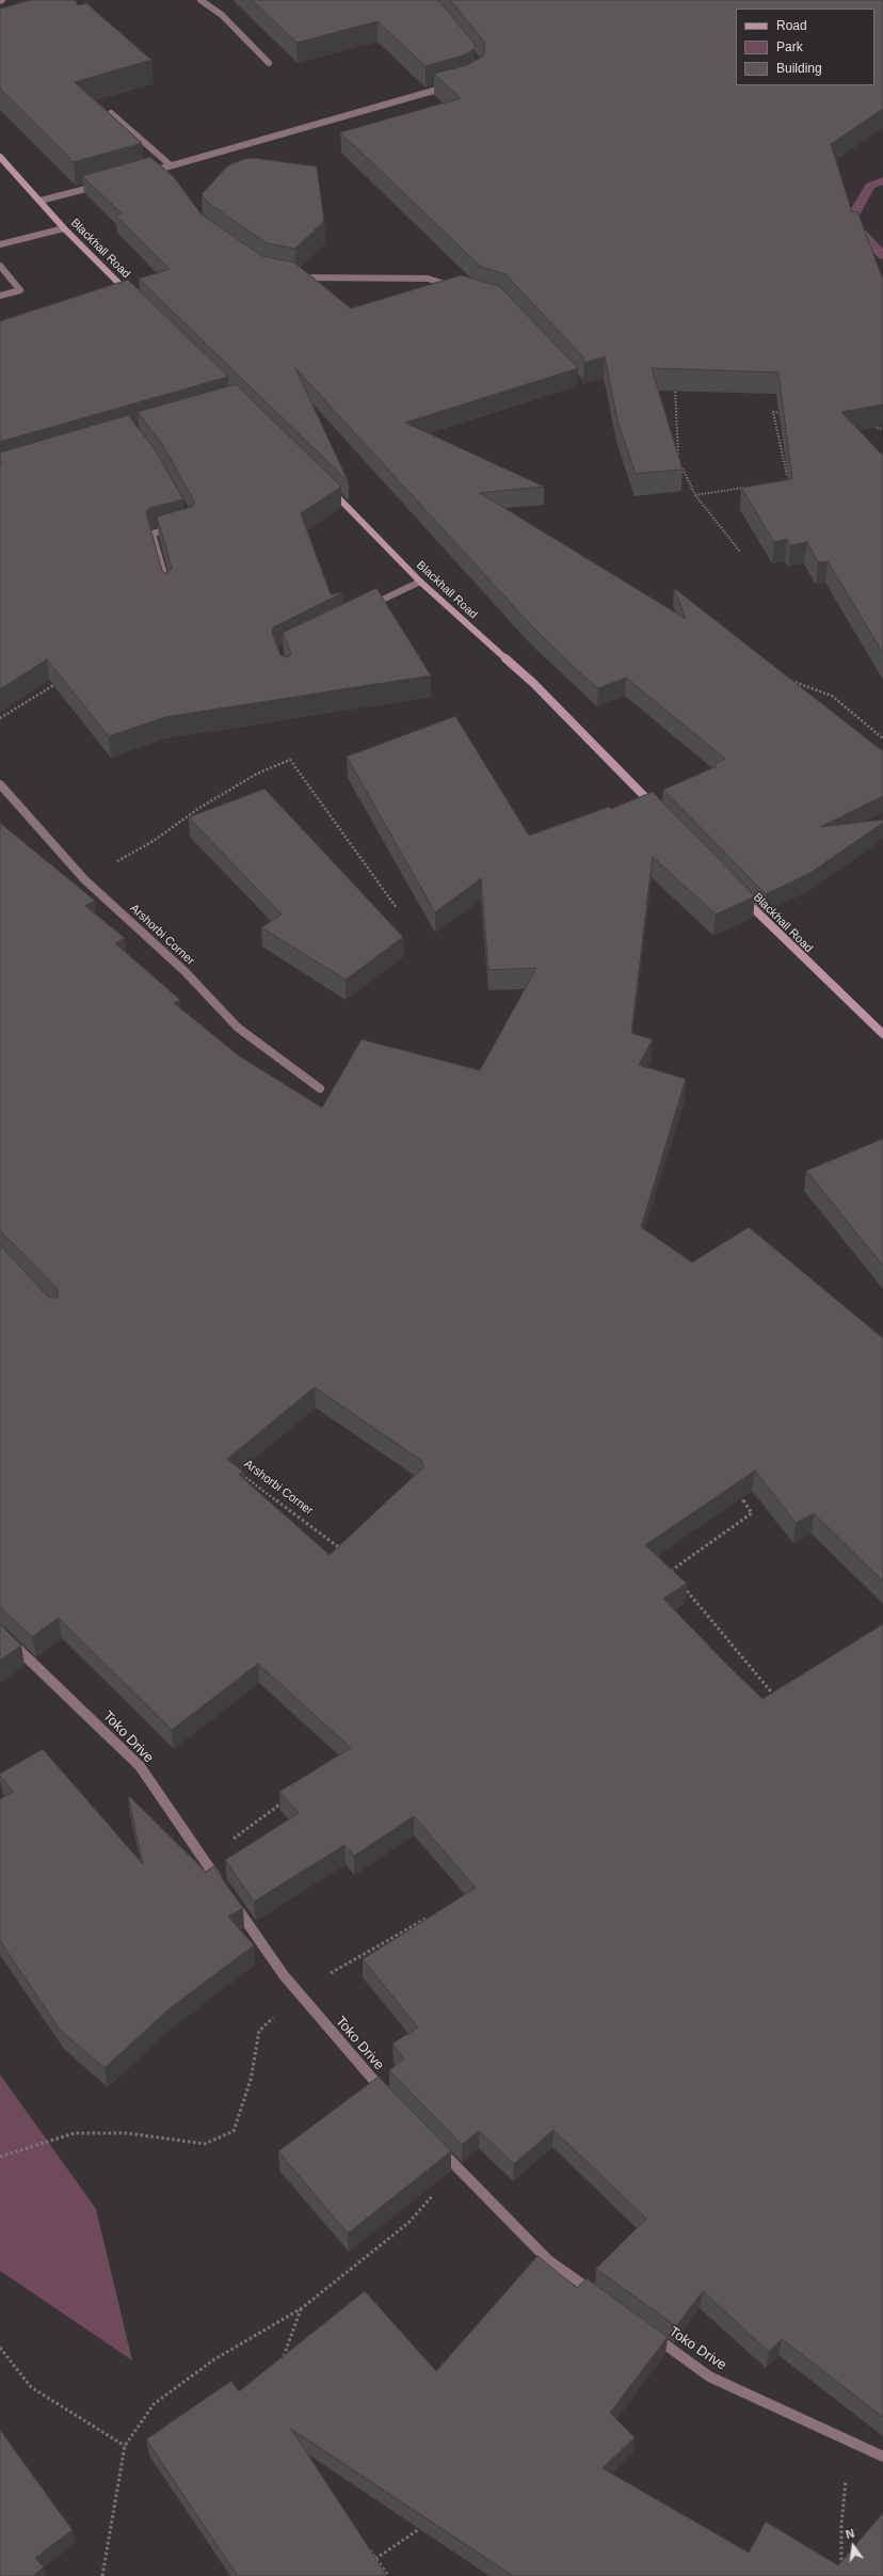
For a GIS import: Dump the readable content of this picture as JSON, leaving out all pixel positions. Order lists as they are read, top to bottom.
{
  "streets": {
    "main road": ["Blackhall Road"],
    "street": ["Arshorbi Corner", "Toko Drive"]
  },
  "legend": ["Road", "Park", "Building"],
  "north": "top"
}
